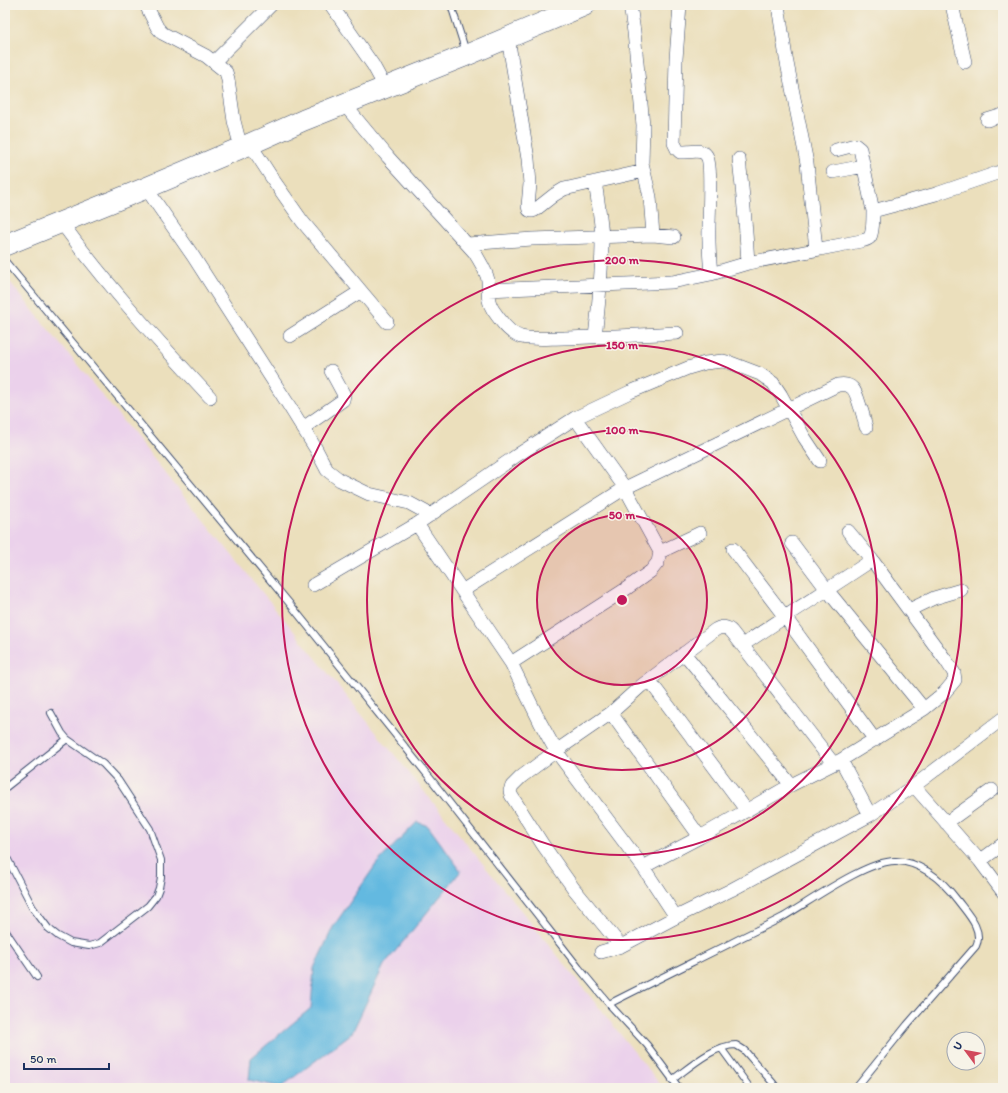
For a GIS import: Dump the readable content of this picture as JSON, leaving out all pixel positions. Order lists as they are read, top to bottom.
{
  "scale_bar": "50 m",
  "north": "top left",
  "rings": [
    "200 m",
    "150 m",
    "100 m",
    "50 m"
  ]
}
